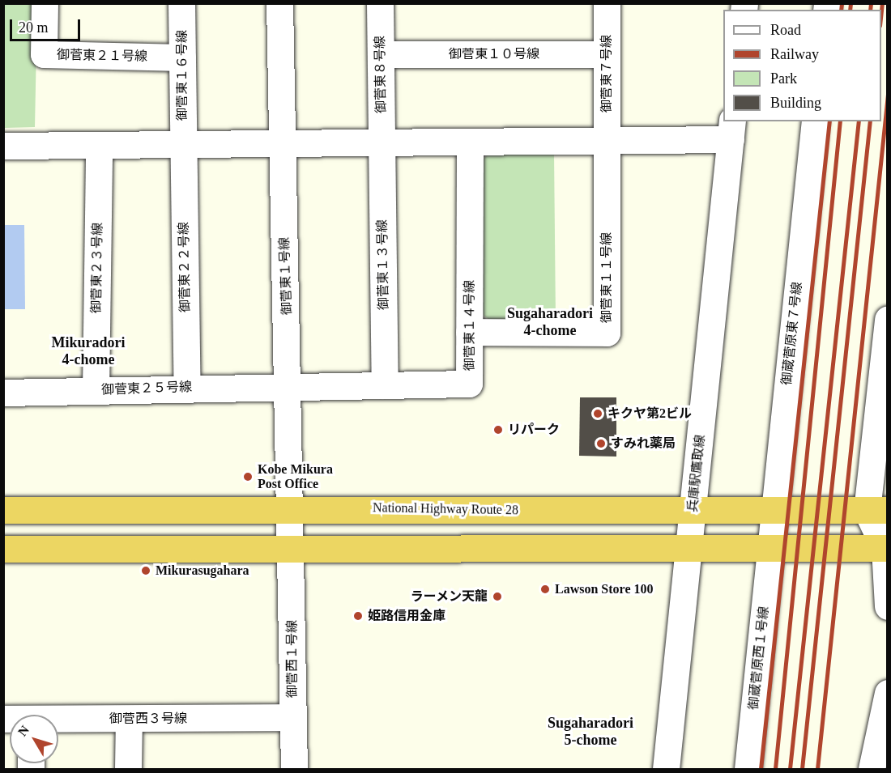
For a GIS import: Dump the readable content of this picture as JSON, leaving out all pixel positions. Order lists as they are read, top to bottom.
{
  "streets": {
    "highway": ["National Highway Route 28"],
    "street": [
      "御菅東１０号線",
      "御菅東２１号線",
      "御菅東７号線",
      "御菅東８号線",
      "御菅東１６号線",
      "御菅東１３号線",
      "御菅東２２号線",
      "御菅東２３号線",
      "御菅東１号線",
      "御菅東１１号線",
      "御菅東１４号線",
      "御蔵菅原東７号線",
      "御菅東２５号線",
      "兵庫駅鷹取線",
      "御蔵菅原西１号線",
      "御菅西１号線",
      "御菅西３号線"
    ]
  },
  "crossings": [
    ["御菅東１０号線", "御菅東７号線"],
    ["御菅東１０号線", "御菅東８号線"],
    ["御菅東２１号線", "御菅東１６号線"],
    ["御菅東７号線", "御菅東１１号線"],
    ["御菅東８号線", "御菅東１３号線"],
    ["御菅東１６号線", "御菅東２２号線"],
    ["御菅東１３号線", "御菅東１４号線"],
    ["御菅東２２号線", "御菅東２５号線"],
    ["御菅東２３号線", "御菅東２５号線"],
    ["御菅東１号線", "御菅東１４号線"],
    ["御菅東１号線", "御菅東２５号線"],
    ["御菅東１号線", "National Highway Route 28"],
    ["御菅東１号線", "御菅西１号線"],
    ["御菅東１１号線", "御菅東１４号線"],
    ["御菅東１４号線", "御菅東２５号線"],
    ["御蔵菅原東７号線", "National Highway Route 28"],
    ["御蔵菅原東７号線", "御蔵菅原西１号線"],
    ["兵庫駅鷹取線", "National Highway Route 28"],
    ["御菅西１号線", "御菅西３号線"]
  ],
  "districts": ["Sugaharadori 4-chome", "Mikuradori 4-chome", "Sugaharadori 5-chome"],
  "places": [
    "キクヤ第2ビル",
    "リパーク",
    "すみれ薬局",
    "Kobe Mikura Post Office",
    "Mikurasugahara",
    "Lawson Store 100",
    "ラーメン天龍",
    "姫路信用金庫"
  ],
  "legend": [
    "Road",
    "Railway",
    "Park",
    "Building"
  ],
  "scale_bar": "20 m",
  "north": "top left"
}
